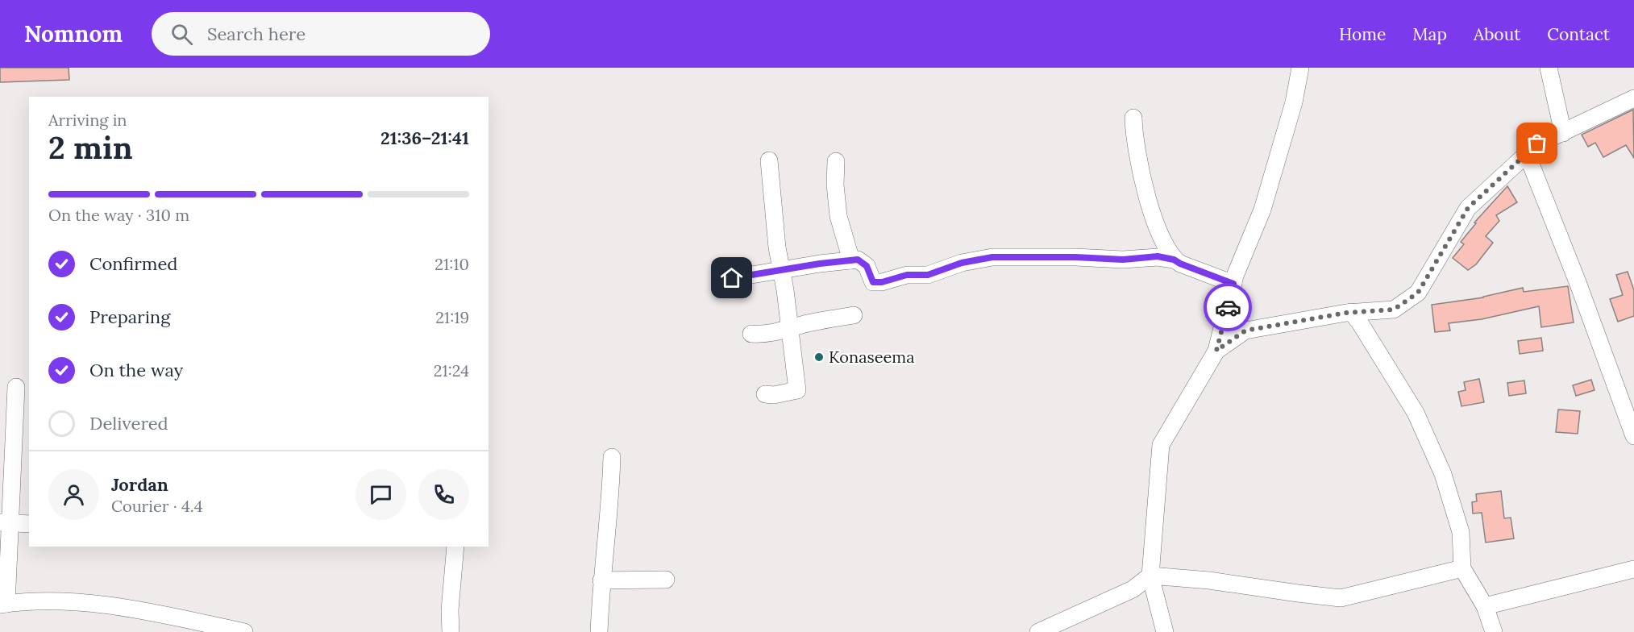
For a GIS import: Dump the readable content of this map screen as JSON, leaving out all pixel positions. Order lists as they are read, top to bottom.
{
  "places": ["Konaseema"],
  "page": {
    "header": "Nomnom",
    "search": "Search here",
    "nav": [
      "Home",
      "Map",
      "About",
      "Contact"
    ],
    "heading": ["2 min", "Arriving in", "21:36–21:41"],
    "panel": ["Jordan", "Courier · 4.4"],
    "bar": "On the way · 310 m",
    "list": [
      ["Confirmed", "21:10"],
      ["Preparing", "21:19"],
      ["On the way", "21:24"],
      "Delivered"
    ]
  }
}
